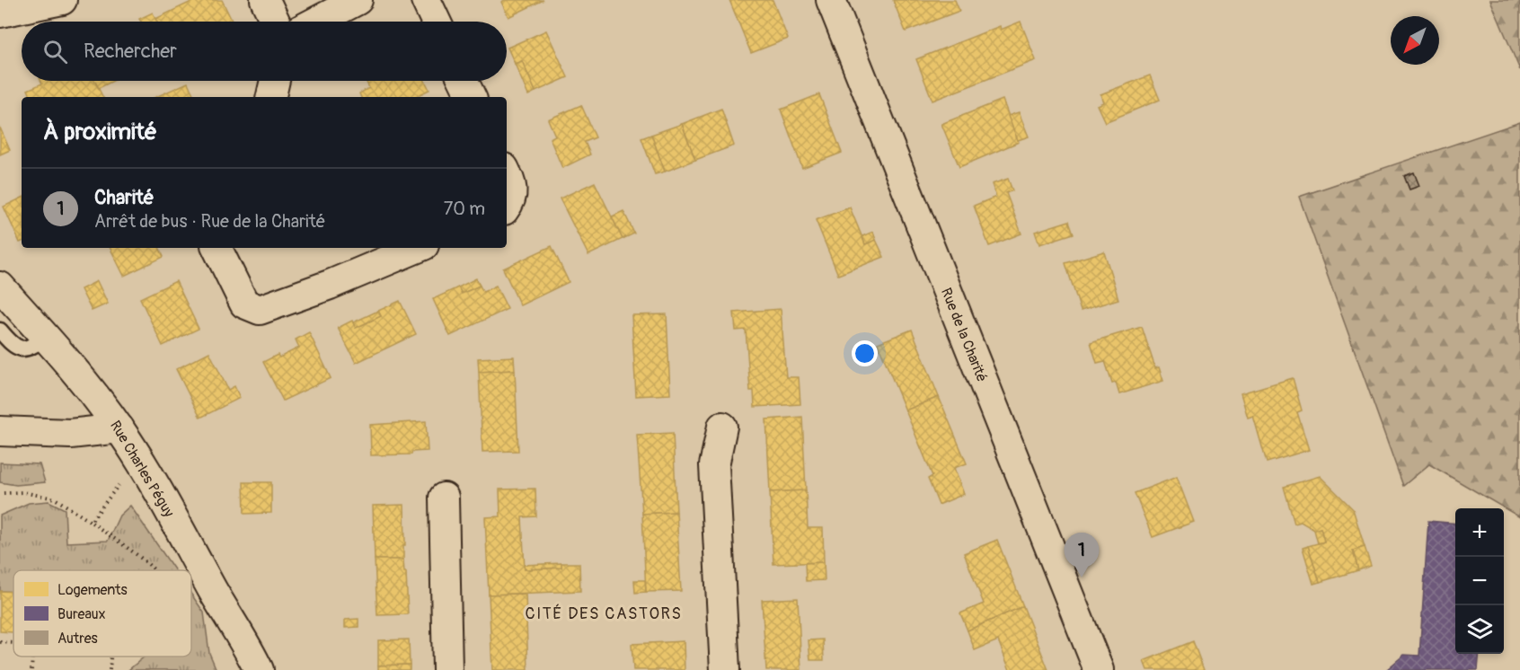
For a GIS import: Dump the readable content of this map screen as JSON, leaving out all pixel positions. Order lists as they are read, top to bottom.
{
  "streets": {
    "street": ["Rue de la Charité", "Rue Charles Péguy"]
  },
  "districts": ["CITÉ DES CASTORS"],
  "legend": ["Logements", "Bureaux", "Autres"],
  "north": "bottom left",
  "page": {
    "search": "Rechercher",
    "heading": "À proximité",
    "list": [
      {
        "mark": "1",
        "name": "Charité",
        "note": "Arrêt de bus · Rue de la Charité",
        "value": "70 m"
      }
    ],
    "map_buttons": ["+", "−"],
    "pins": "1"
  }
}
